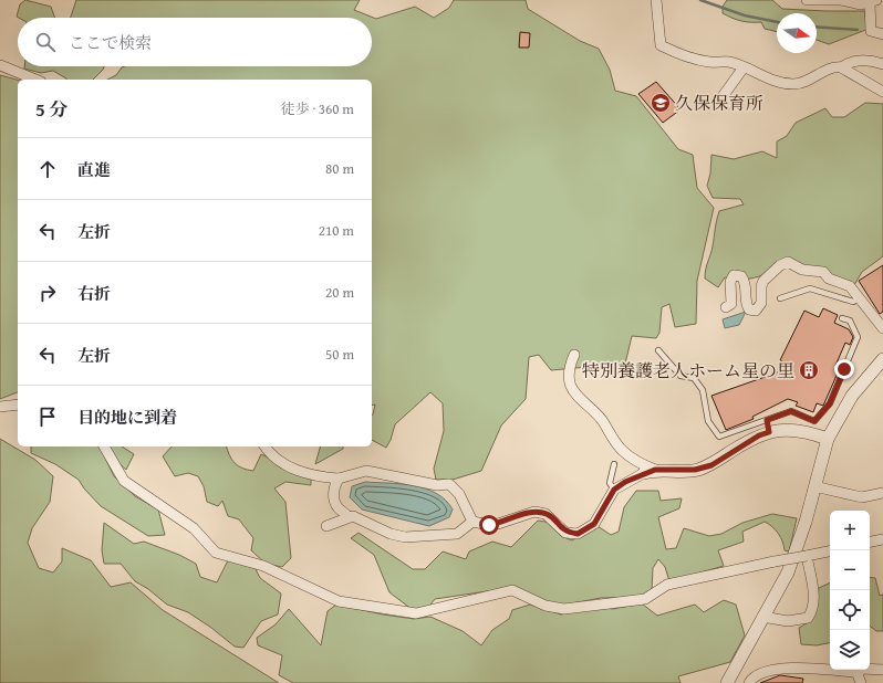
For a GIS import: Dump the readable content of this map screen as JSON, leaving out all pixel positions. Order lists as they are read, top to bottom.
{
  "places": {
    "school or university": ["久保保育所"],
    "building": ["特別養護老人ホーム星の里"]
  },
  "north": "right",
  "page": {
    "search": "ここで検索",
    "heading": ["5 分", "徒歩 · 360 m"],
    "list": [
      ["直進", "80 m"],
      ["左折", "210 m"],
      ["右折", "20 m"],
      ["左折", "50 m"],
      "目的地に到着"
    ],
    "map_buttons": ["+", "−"]
  }
}
